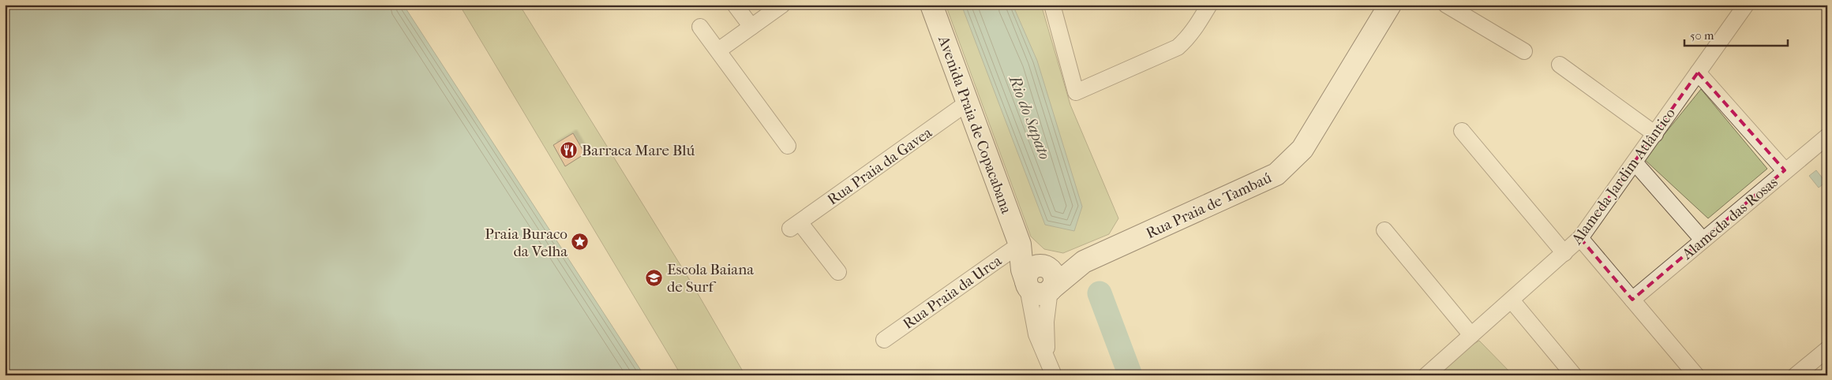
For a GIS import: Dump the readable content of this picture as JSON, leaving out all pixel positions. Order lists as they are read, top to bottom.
{
  "streets": {
    "street": [
      "Avenida Praia de Copacabana",
      "Rua Praia da Gavea",
      "Alameda Jardim Atlântico",
      "Rua Praia de Tambaú",
      "Alameda das Rosas",
      "Rua Praia da Urca"
    ]
  },
  "crossings": [
    ["Avenida Praia de Copacabana", "Rua Praia da Gavea"],
    ["Avenida Praia de Copacabana", "Rua Praia de Tambaú"],
    ["Avenida Praia de Copacabana", "Rua Praia da Urca"]
  ],
  "water": ["Rio do Sapato"],
  "places": {
    "restaurant": ["Barraca Mare Blú"],
    "place": ["Praia Buraco da Velha"],
    "school or university": ["Escola Baiana de Surf"]
  },
  "scale_bar": "50 m"
}
